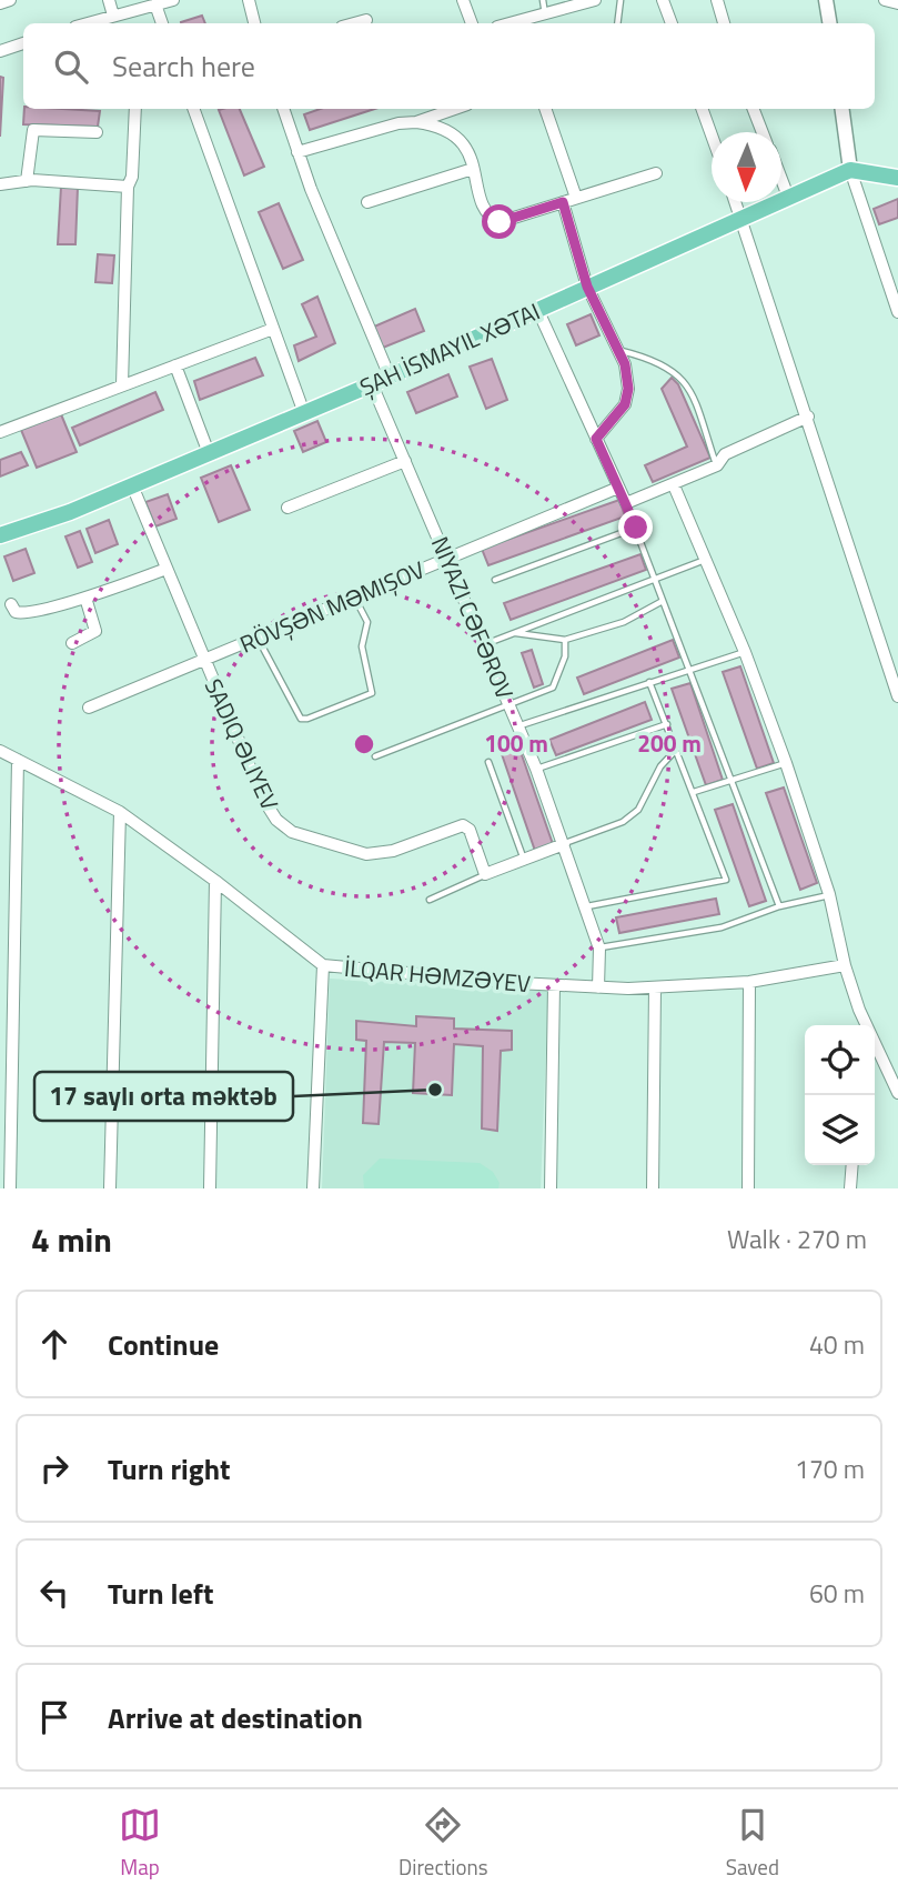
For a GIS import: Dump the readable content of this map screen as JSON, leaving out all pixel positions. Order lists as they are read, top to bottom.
{
  "streets": {
    "street": ["RÖVŞƏN MƏMIŞOV", "NIYAZI CƏFƏROV", "İLQAR HƏMZƏYEV"]
  },
  "crossings": [
    ["RÖVŞƏN MƏMIŞOV", "NIYAZI CƏFƏROV"],
    ["NIYAZI CƏFƏROV", "İLQAR HƏMZƏYEV"]
  ],
  "places": ["17 saylı orta məktəb"],
  "north": "bottom",
  "page": {
    "search": "Search here",
    "heading": ["4 min", "Walk · 270 m"],
    "list": [
      ["Continue", "40 m"],
      ["Turn right", "170 m"],
      ["Turn left", "60 m"],
      "Arrive at destination"
    ],
    "nav": ["Map", "Directions", "Saved"]
  },
  "rings": ["100 m", "200 m"]
}
